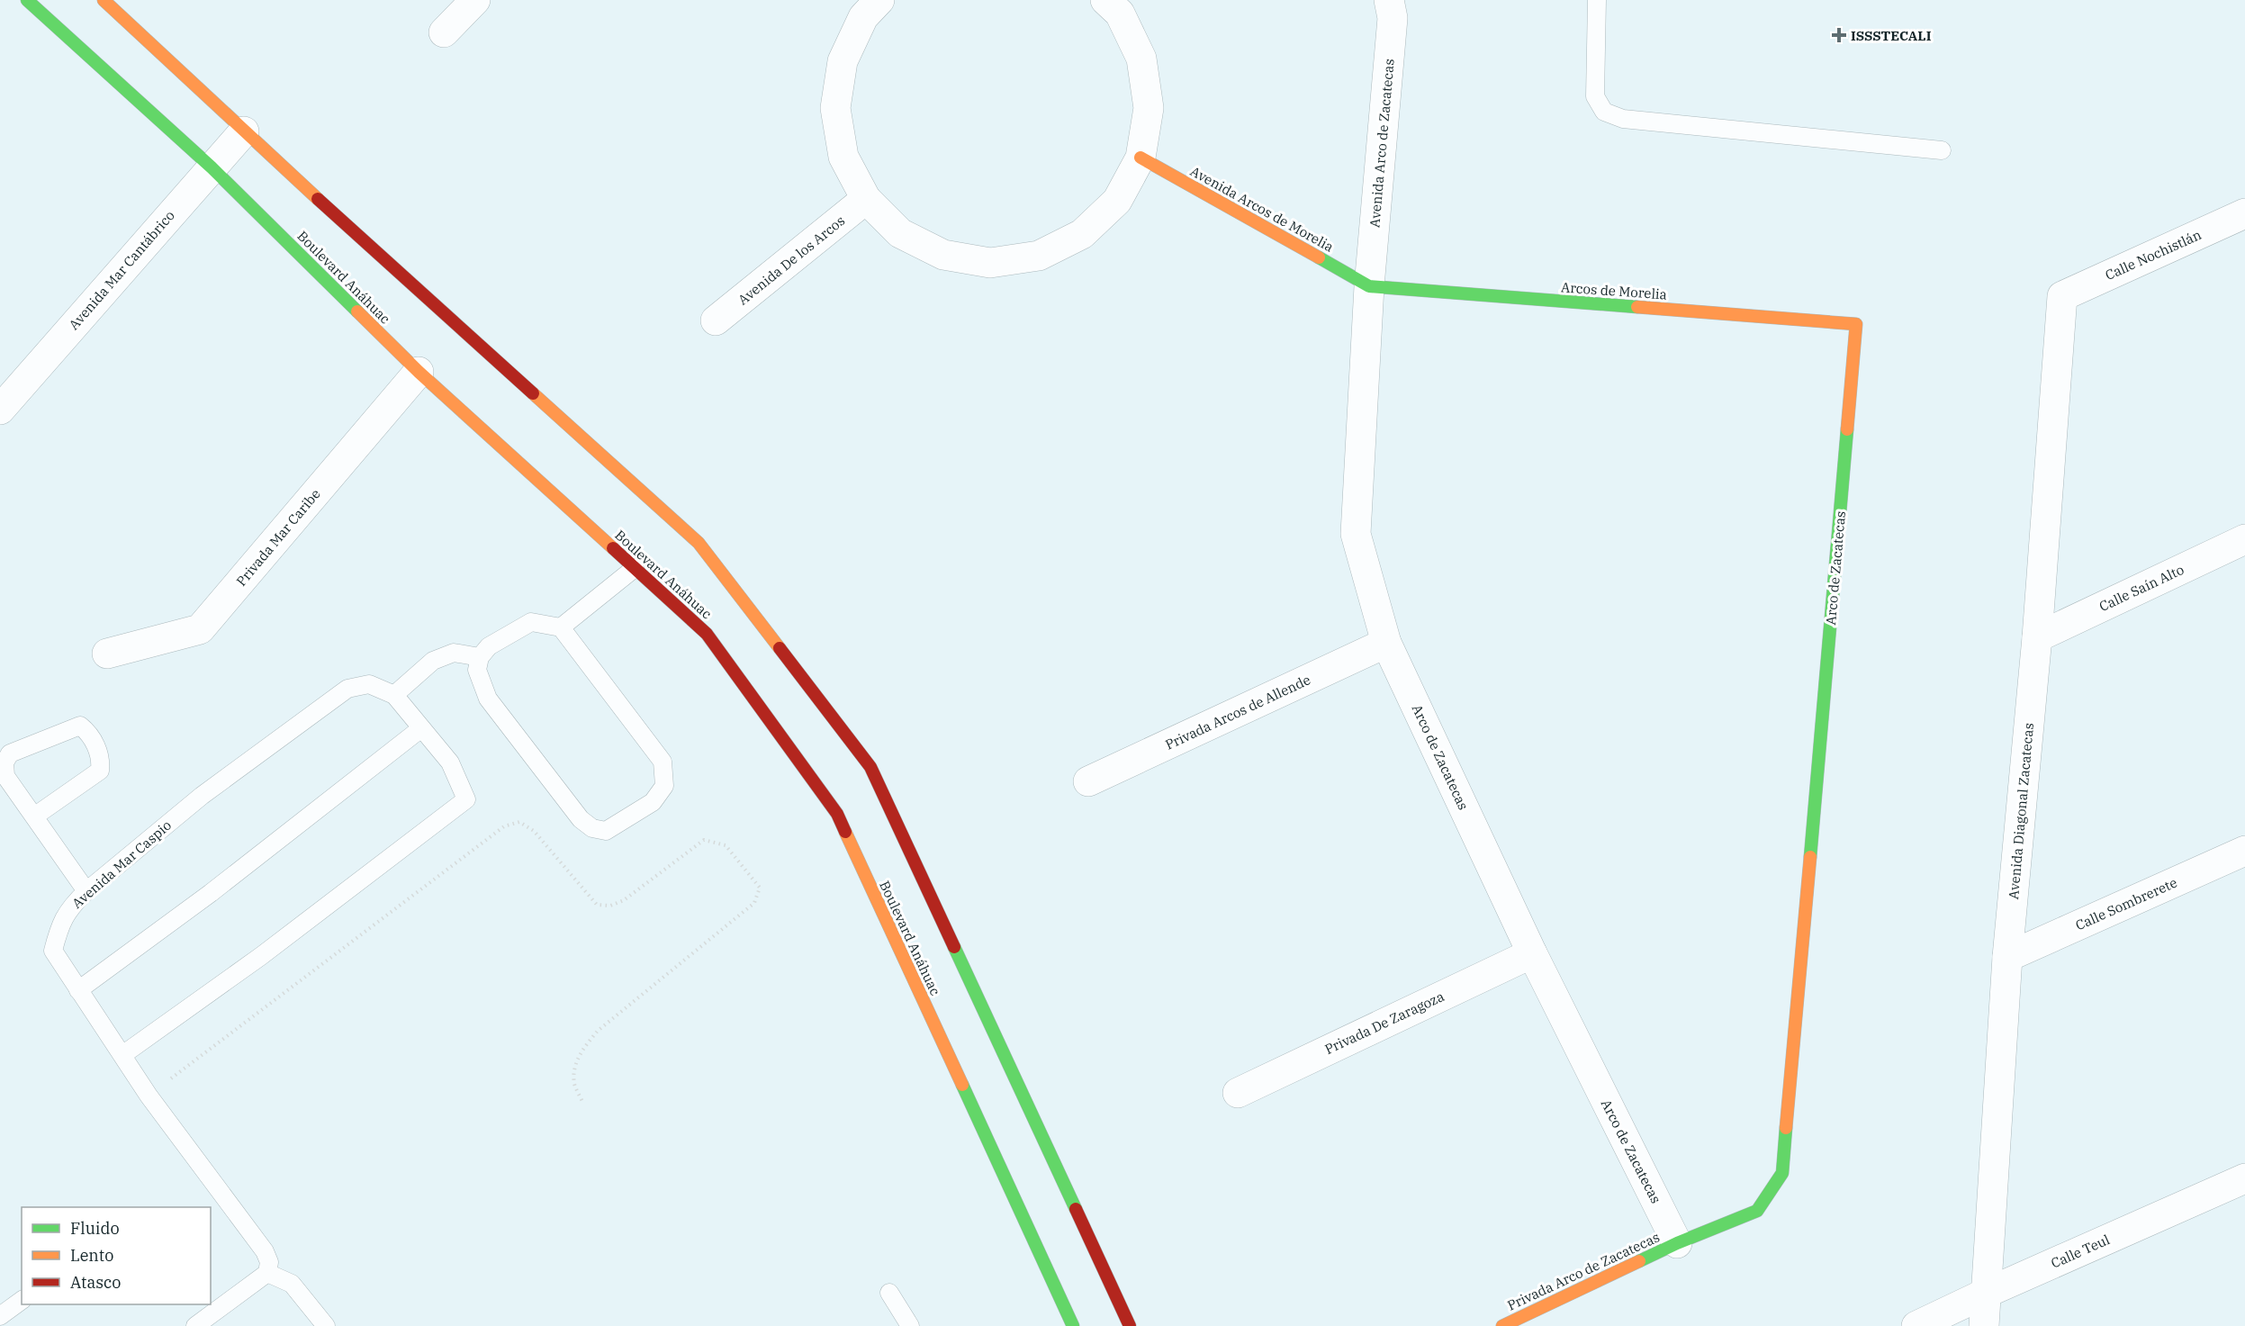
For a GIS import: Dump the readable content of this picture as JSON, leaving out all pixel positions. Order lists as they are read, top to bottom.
{
  "streets": {
    "main road": [
      "Avenida Arcos de Morelia",
      "Boulevard Anáhuac",
      "Arcos de Morelia",
      "Arco de Zacatecas",
      "Privada Arco de Zacatecas"
    ],
    "street": [
      "Avenida Arco de Zacatecas",
      "Calle Nochistlán",
      "Avenida De los Arcos",
      "Avenida Mar Cantábrico",
      "Privada Mar Caribe",
      "Calle Saín Alto",
      "Privada Arcos de Allende",
      "Avenida Diagonal Zacatecas",
      "Calle Sombrerete",
      "Privada De Zaragoza",
      "Calle Teul"
    ],
    "lane": ["Avenida Mar Caspio"]
  },
  "crossings": [
    ["Avenida Arco de Zacatecas", "Avenida Arcos de Morelia"],
    ["Avenida Arco de Zacatecas", "Arcos de Morelia"],
    ["Avenida Arco de Zacatecas", "Arco de Zacatecas"],
    ["Avenida Arcos de Morelia", "Arcos de Morelia"],
    ["Avenida Arcos de Morelia", "Arco de Zacatecas"],
    ["Calle Nochistlán", "Avenida Diagonal Zacatecas"],
    ["Avenida Mar Cantábrico", "Boulevard Anáhuac"],
    ["Boulevard Anáhuac", "Privada Mar Caribe"],
    ["Arcos de Morelia", "Arco de Zacatecas"],
    ["Arco de Zacatecas", "Privada Arcos de Allende"],
    ["Arco de Zacatecas", "Privada De Zaragoza"],
    ["Arco de Zacatecas", "Privada Arco de Zacatecas"],
    ["Calle Saín Alto", "Avenida Diagonal Zacatecas"],
    ["Avenida Diagonal Zacatecas", "Calle Sombrerete"],
    ["Avenida Diagonal Zacatecas", "Calle Teul"]
  ],
  "places": {
    "health": ["ISSSTECALI"]
  },
  "legend": ["Fluido", "Lento", "Atasco"]
}
